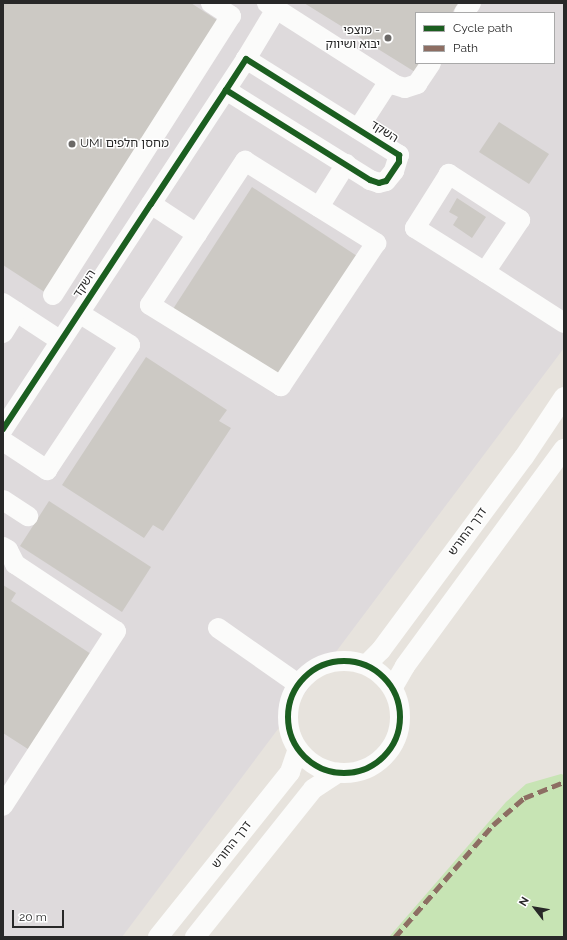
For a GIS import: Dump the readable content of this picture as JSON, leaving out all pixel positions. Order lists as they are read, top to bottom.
{
  "streets": {
    "street": ["השקד", "דרך החורש"]
  },
  "places": ["מוצפי - יבוא ושיווק", "UMI מחסן חלפים"],
  "legend": ["Cycle path", "Path"],
  "scale_bar": "20 m",
  "north": "top left"
}
